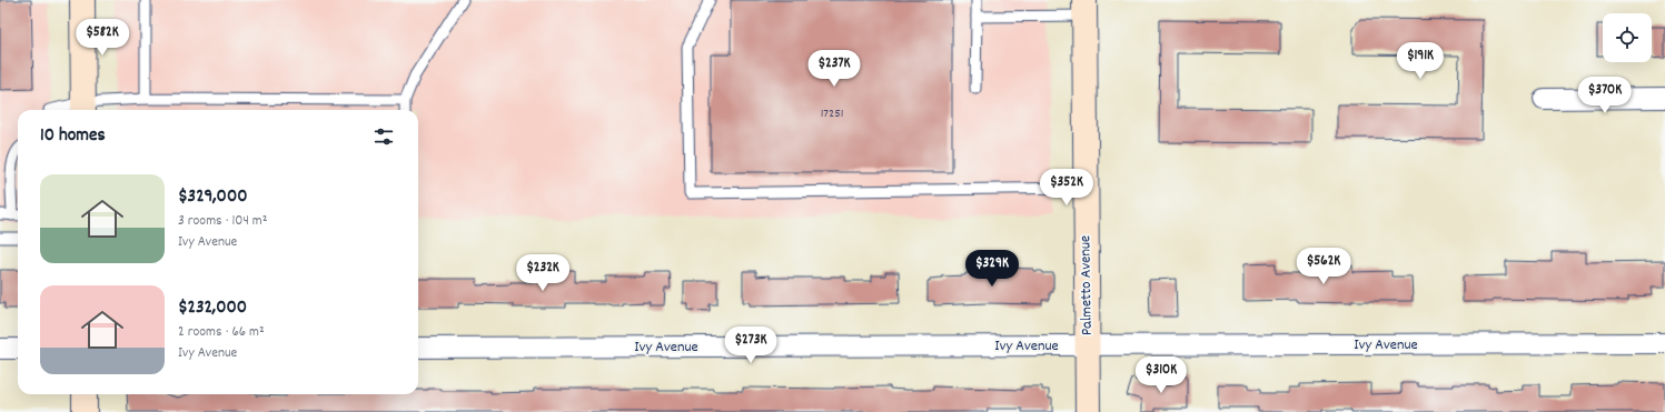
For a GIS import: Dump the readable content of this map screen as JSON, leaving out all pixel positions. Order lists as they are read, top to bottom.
{
  "streets": {
    "street": ["Palmetto Avenue", "Ivy Avenue"]
  },
  "crossings": [
    ["Palmetto Avenue", "Ivy Avenue"]
  ],
  "house_numbers": ["17251"],
  "page": {
    "price": [
      "$582K",
      "$191K",
      "$237K",
      "$370K",
      "$352K",
      "$562K",
      "$329K",
      "$232K",
      "$273K",
      "$310K"
    ],
    "heading": "10 homes",
    "list": [
      {
        "name": "$329,000",
        "note": "3 rooms · 104 m² · Ivy Avenue"
      },
      {
        "name": "$232,000",
        "note": "2 rooms · 66 m² · Ivy Avenue"
      }
    ]
  }
}
